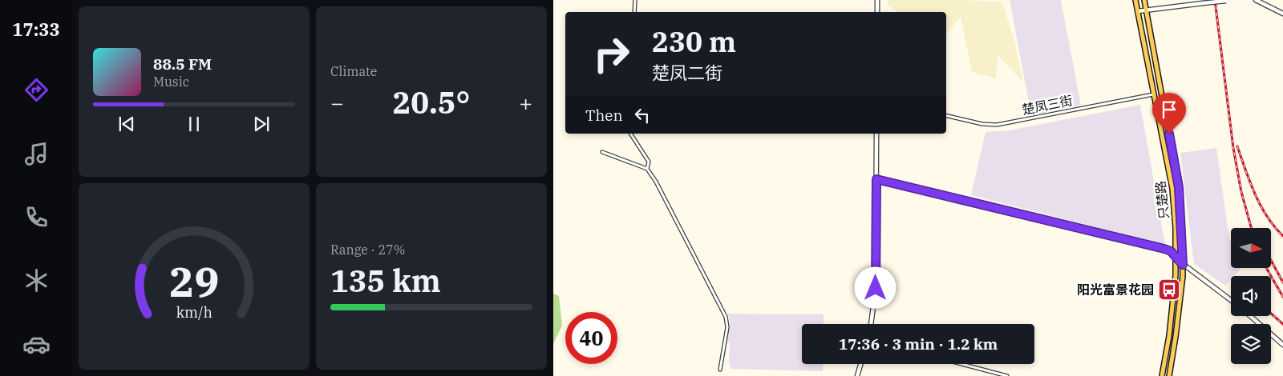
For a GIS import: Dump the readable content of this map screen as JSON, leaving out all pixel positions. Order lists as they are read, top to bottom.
{
  "streets": {
    "main road": ["只楚路"],
    "street": ["楚凤三街"]
  },
  "crossings": [
    ["楚凤三街", "只楚路"]
  ],
  "places": {
    "bus stop": ["阳光富景花园"]
  },
  "north": "right",
  "page": {
    "tabs": "17:33",
    "tile": [
      "Climate",
      ["Range · 27%", "135 km"]
    ],
    "turn": ["230 m", "楚凤二街"],
    "song": ["88.5 FM", "Music"],
    "heat": ["−", "20.5°", "+"],
    "then": "Then",
    "limit": "40",
    "trip": "17:36 · 3 min · 1.2 km",
    "gauge": ["29", "km/h"]
  }
}
